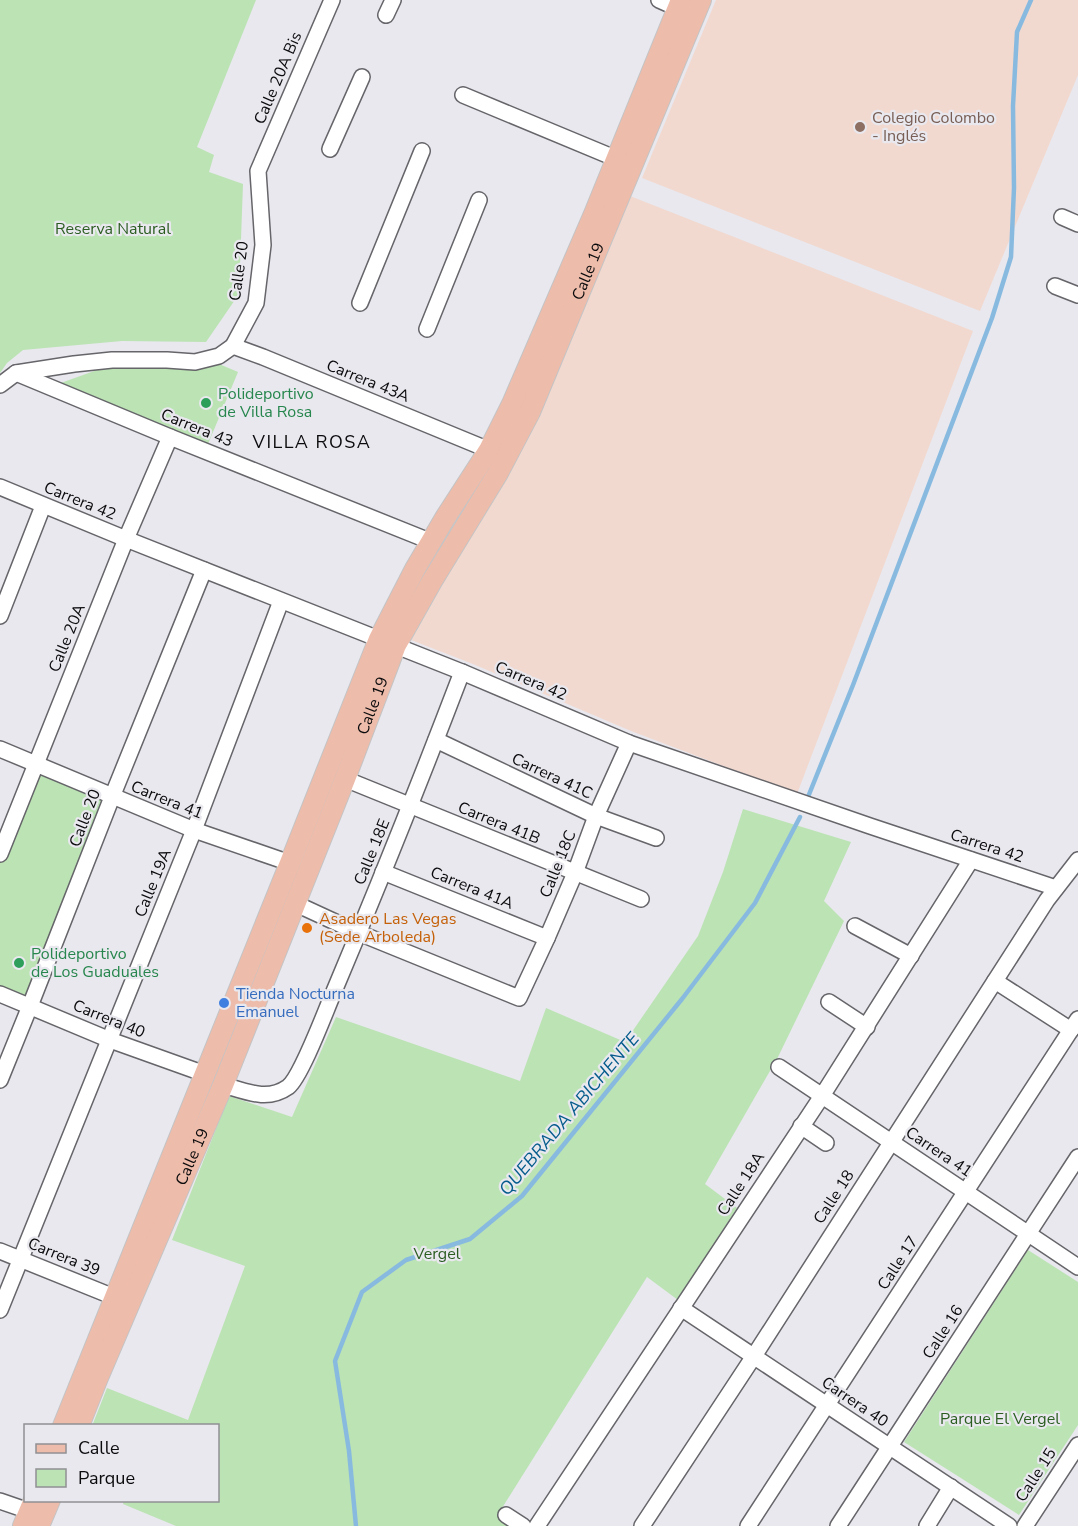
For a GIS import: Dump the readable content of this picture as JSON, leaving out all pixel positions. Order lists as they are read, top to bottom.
{
  "streets": {
    "main road": ["Calle 19"],
    "street": [
      "Calle 20A Bis",
      "Calle 20",
      "Carrera 43A",
      "Carrera 43",
      "Carrera 42",
      "Calle 20A",
      "Carrera 41C",
      "Carrera 41",
      "Carrera 41B",
      "Calle 18E",
      "Calle 18C",
      "Calle 19A",
      "Carrera 41A",
      "Carrera 40",
      "Calle 18A",
      "Calle 18",
      "Carrera 39",
      "Calle 17",
      "Calle 16",
      "Calle 15"
    ]
  },
  "crossings": [
    ["Calle 20A Bis", "Calle 20"],
    ["Calle 19", "Carrera 43A"],
    ["Calle 19", "Carrera 43"],
    ["Calle 19", "Carrera 42"],
    ["Calle 19", "Carrera 41"],
    ["Calle 19", "Carrera 41B"],
    ["Calle 19", "Calle 18E"],
    ["Calle 19", "Carrera 40"],
    ["Calle 19", "Carrera 39"],
    ["Calle 20", "Carrera 43A"],
    ["Calle 20", "Carrera 42"],
    ["Calle 20", "Carrera 41"],
    ["Calle 20", "Carrera 40"],
    ["Carrera 43", "Calle 20A"],
    ["Carrera 42", "Calle 20A"],
    ["Carrera 42", "Calle 18E"],
    ["Carrera 42", "Calle 18C"],
    ["Carrera 42", "Calle 19A"],
    ["Carrera 42", "Calle 18A"],
    ["Carrera 42", "Calle 18"],
    ["Calle 20A", "Carrera 41"],
    ["Carrera 41C", "Calle 18E"],
    ["Carrera 41C", "Calle 18C"],
    ["Carrera 41", "Calle 19A"],
    ["Carrera 41", "Calle 18A"],
    ["Carrera 41", "Calle 18"],
    ["Carrera 41", "Calle 17"],
    ["Carrera 41", "Calle 16"],
    ["Carrera 41B", "Calle 18E"],
    ["Carrera 41B", "Calle 18C"],
    ["Calle 18E", "Calle 18C"],
    ["Calle 18E", "Carrera 41A"],
    ["Calle 18C", "Carrera 41A"],
    ["Calle 19A", "Carrera 40"],
    ["Calle 19A", "Carrera 39"],
    ["Carrera 40", "Calle 18A"],
    ["Carrera 40", "Calle 18"],
    ["Carrera 40", "Calle 17"],
    ["Carrera 40", "Calle 16"]
  ],
  "districts": ["VILLA ROSA"],
  "water": ["QUEBRADA ABICHENTE"],
  "parks": ["Reserva Natural", "Vergel", "Parque El Vergel"],
  "places": [
    "Colegio Colombo - Inglés",
    "Polideportivo de Villa Rosa",
    "Asadero Las Vegas (Sede Arboleda)",
    "Polideportivo de Los Guaduales",
    "Tienda Nocturna Emanuel"
  ],
  "legend": ["Calle", "Parque"]
}
